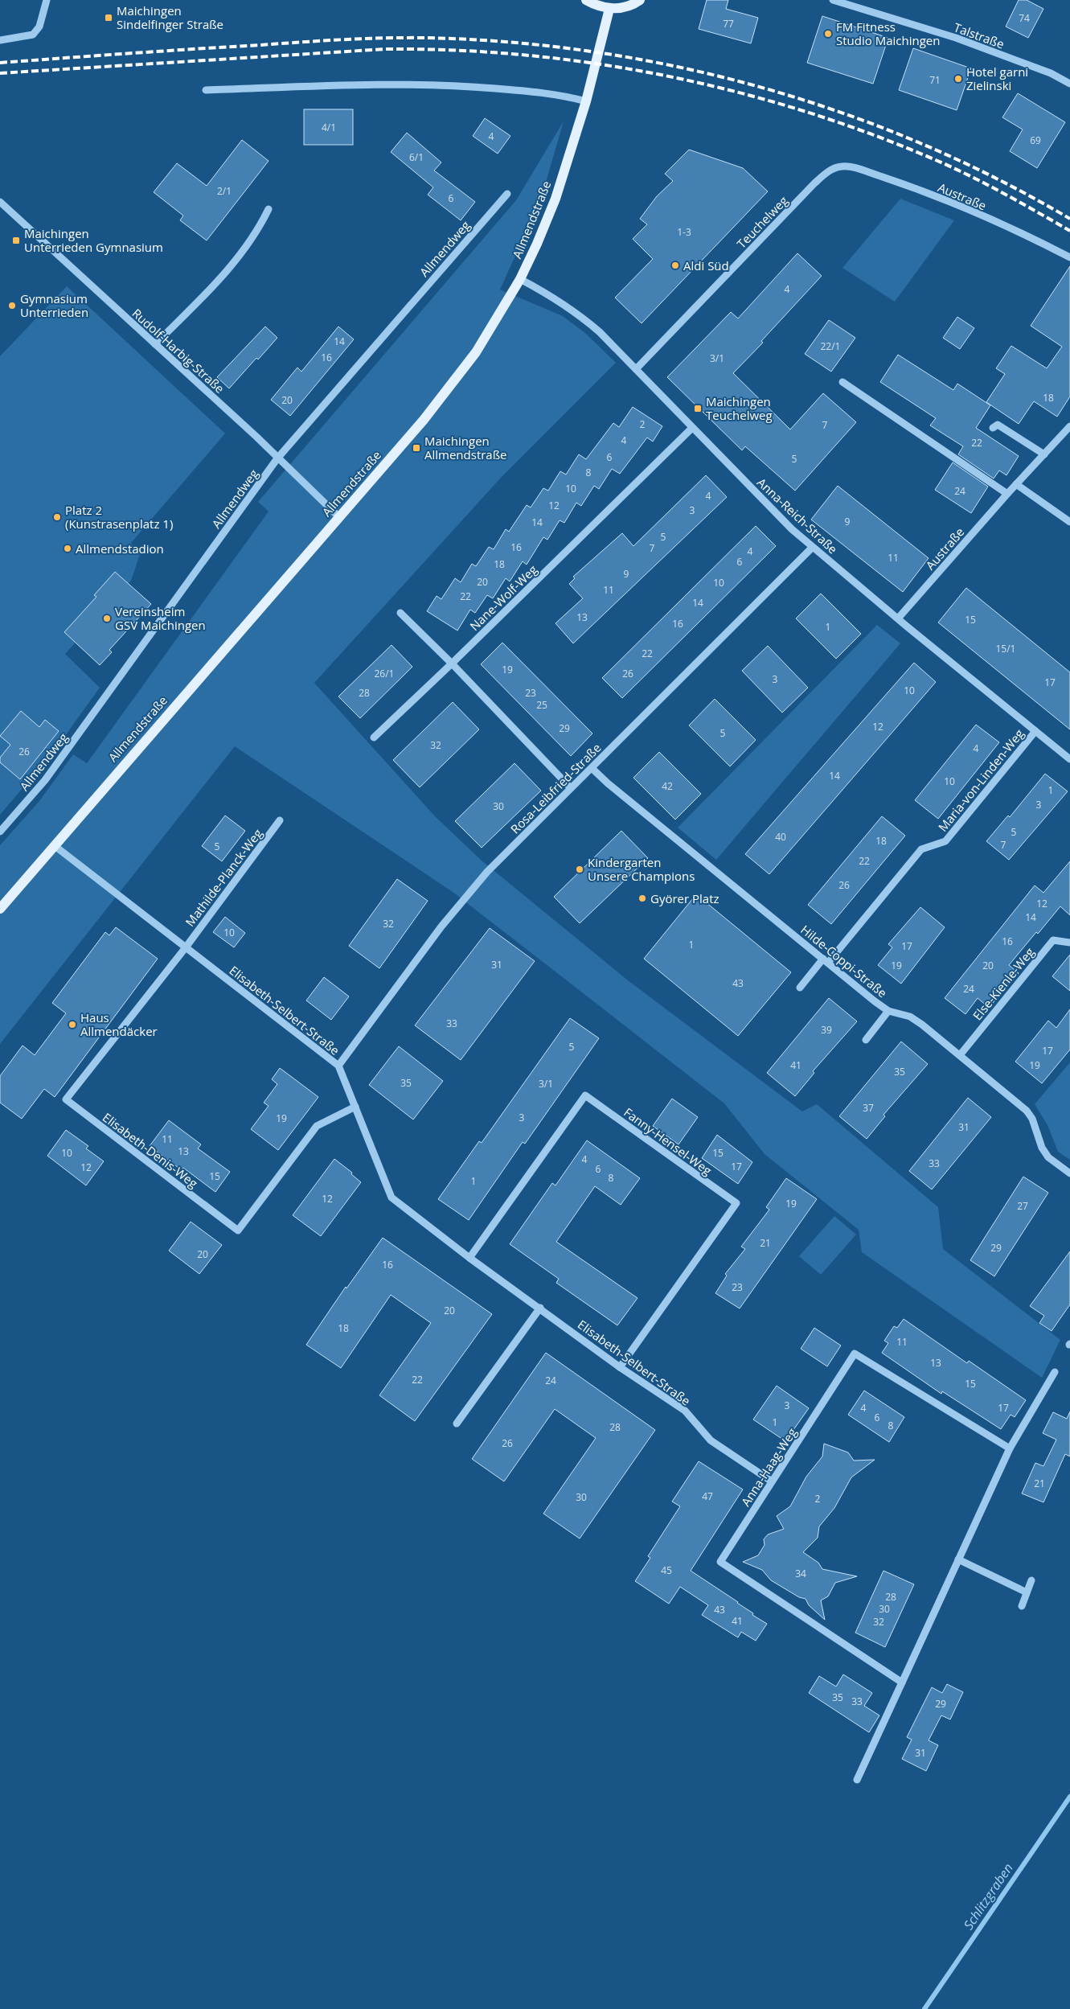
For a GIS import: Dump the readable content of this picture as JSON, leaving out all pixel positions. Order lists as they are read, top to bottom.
{
  "streets": {
    "main road": ["Allmendstraße"],
    "street": [
      "Talstraße",
      "Austraße",
      "Teuchelweg",
      "Allmendweg",
      "Rudolf-Harbig-Straße",
      "Anna-Reich-Straße",
      "Nane-Wolf-Weg",
      "Maria-von-Linden-Weg",
      "Rosa-Leibfried-Straße",
      "Mathilde-Planck-Weg",
      "Hilde-Coppi-Straße",
      "Else-Kienle-Weg",
      "Elisabeth-Selbert-Straße",
      "Fanny-Hensel-Weg",
      "Elisabeth-Denis-Weg",
      "Anna-Haag-Weg"
    ]
  },
  "crossings": [
    ["Austraße", "Teuchelweg"],
    ["Austraße", "Anna-Reich-Straße"],
    ["Allmendstraße", "Rudolf-Harbig-Straße"],
    ["Allmendstraße", "Anna-Reich-Straße"],
    ["Allmendstraße", "Elisabeth-Selbert-Straße"],
    ["Teuchelweg", "Anna-Reich-Straße"],
    ["Allmendweg", "Rudolf-Harbig-Straße"],
    ["Anna-Reich-Straße", "Nane-Wolf-Weg"],
    ["Anna-Reich-Straße", "Maria-von-Linden-Weg"],
    ["Anna-Reich-Straße", "Rosa-Leibfried-Straße"],
    ["Maria-von-Linden-Weg", "Hilde-Coppi-Straße"],
    ["Rosa-Leibfried-Straße", "Hilde-Coppi-Straße"],
    ["Rosa-Leibfried-Straße", "Elisabeth-Selbert-Straße"],
    ["Mathilde-Planck-Weg", "Elisabeth-Selbert-Straße"],
    ["Mathilde-Planck-Weg", "Elisabeth-Denis-Weg"],
    ["Hilde-Coppi-Straße", "Else-Kienle-Weg"],
    ["Elisabeth-Selbert-Straße", "Fanny-Hensel-Weg"],
    ["Elisabeth-Selbert-Straße", "Elisabeth-Denis-Weg"],
    ["Elisabeth-Selbert-Straße", "Anna-Haag-Weg"]
  ],
  "water": ["Schlitzgraben"],
  "places": {
    "transit": [
      "Maichingen Sindelfinger Straße",
      "Maichingen Unterrieden Gymnasium",
      "Maichingen Teuchelweg",
      "Maichingen Allmendstraße"
    ],
    "other": [
      "FM Fitness Studio Maichingen",
      "Hotel garni Zielinski",
      "Aldi Süd",
      "Gymnasium Unterrieden",
      "Platz 2 (Kunstrasenplatz 1)",
      "Allmendstadion",
      "Vereinsheim GSV Maichingen",
      "Kindergarten Unsere Champions",
      "Györer Platz",
      "Haus Allmendäcker"
    ]
  },
  "house_numbers": [
    "74",
    "77",
    "71",
    "4/1",
    "4",
    "69",
    "6/1",
    "2/1",
    "6",
    "1-3",
    "4",
    "14",
    "22/1",
    "16",
    "3/1",
    "18",
    "20",
    "2",
    "7",
    "4",
    "22",
    "6",
    "5",
    "8",
    "10",
    "24",
    "4",
    "12",
    "3",
    "9",
    "14",
    "5",
    "16",
    "7",
    "4",
    "11",
    "6",
    "18",
    "9",
    "20",
    "10",
    "11",
    "22",
    "14",
    "13",
    "15",
    "16",
    "1",
    "15/1",
    "22",
    "19",
    "26/1",
    "26",
    "3",
    "17",
    "10",
    "28",
    "23",
    "25",
    "12",
    "29",
    "5",
    "32",
    "4",
    "26",
    "14",
    "10",
    "42",
    "1",
    "3",
    "30",
    "5",
    "40",
    "18",
    "7",
    "5",
    "22",
    "26",
    "12",
    "14",
    "32",
    "10",
    "16",
    "1",
    "17",
    "31",
    "19",
    "20",
    "43",
    "24",
    "33",
    "39",
    "5",
    "17",
    "41",
    "19",
    "35",
    "35",
    "3/1",
    "37",
    "3",
    "19",
    "31",
    "11",
    "13",
    "10",
    "15",
    "4",
    "33",
    "17",
    "12",
    "6",
    "15",
    "8",
    "1",
    "12",
    "19",
    "27",
    "21",
    "29",
    "20",
    "16",
    "23",
    "20",
    "18",
    "11",
    "13",
    "22",
    "24",
    "15",
    "3",
    "4",
    "17",
    "6",
    "1",
    "8",
    "28",
    "26",
    "21",
    "47",
    "30",
    "2",
    "45",
    "34",
    "28",
    "30",
    "43",
    "41",
    "32",
    "35",
    "33",
    "29",
    "31"
  ]
}
